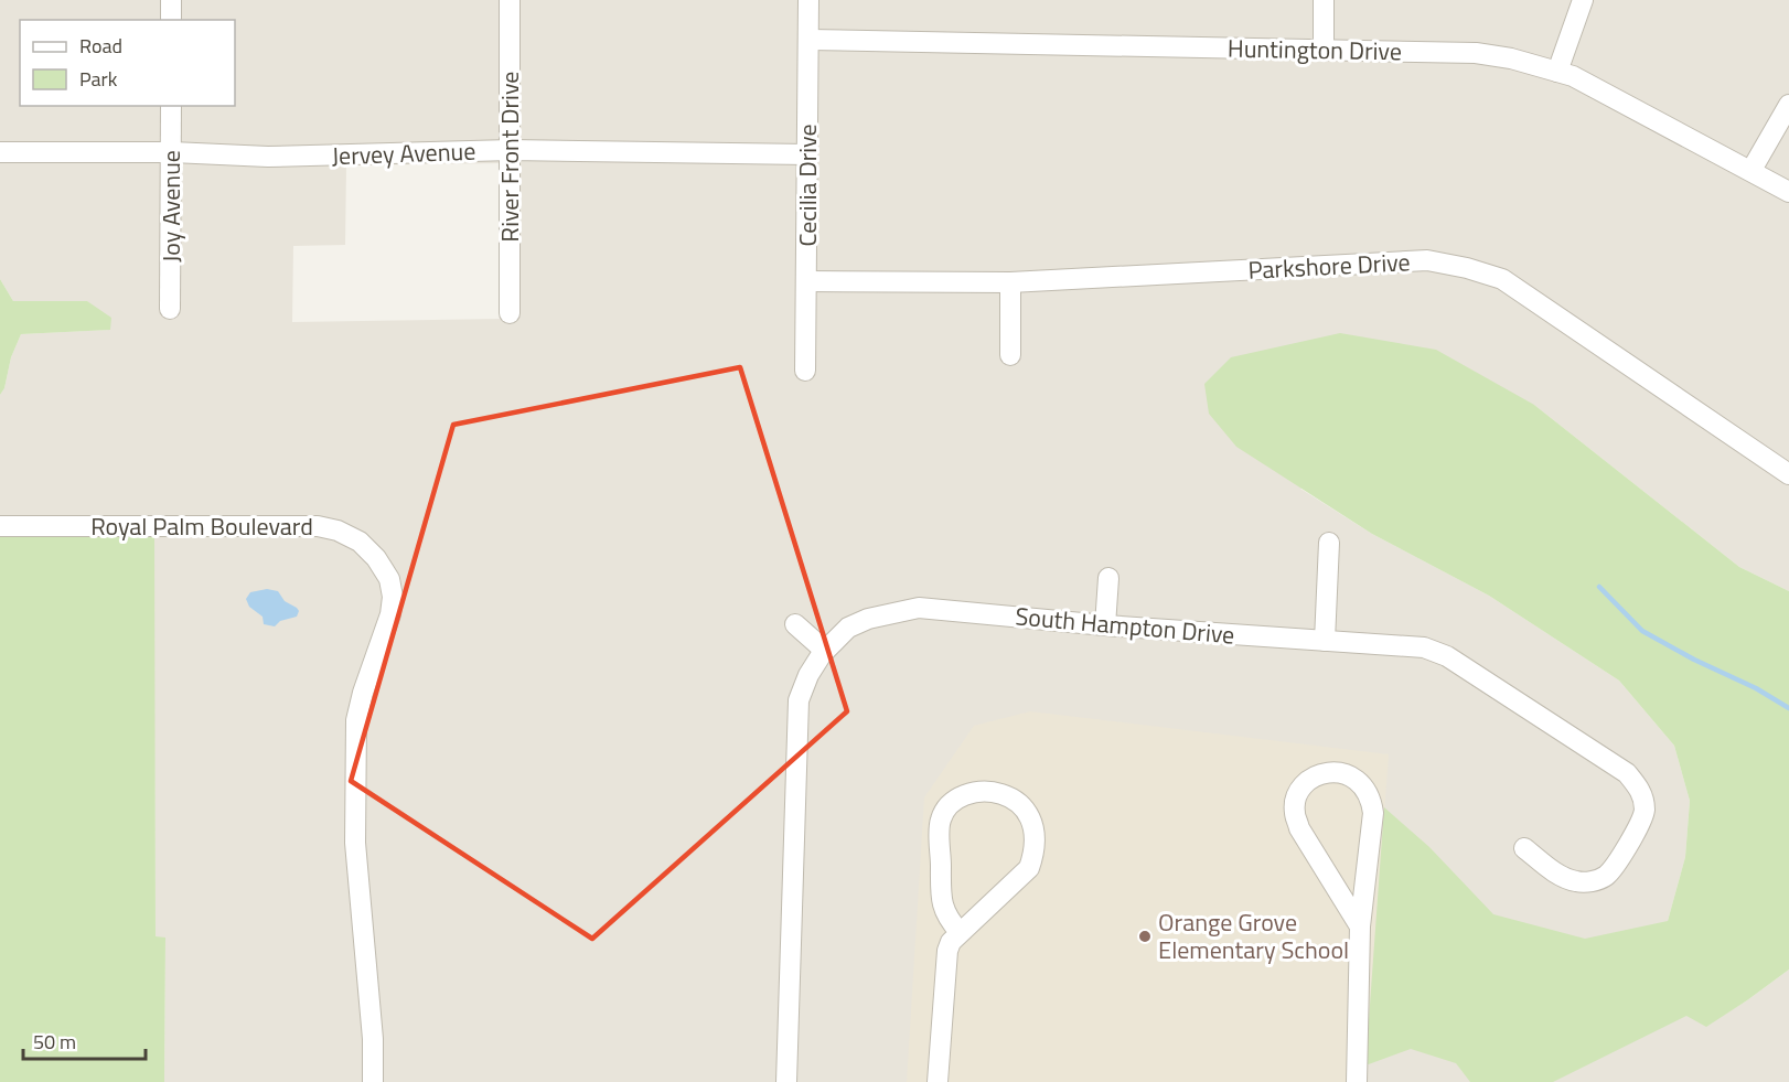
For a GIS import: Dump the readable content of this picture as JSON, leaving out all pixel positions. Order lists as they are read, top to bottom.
{
  "streets": {
    "street": [
      "Huntington Drive",
      "Jervey Avenue",
      "River Front Drive",
      "Cecilia Drive",
      "Joy Avenue",
      "Parkshore Drive",
      "Royal Palm Boulevard",
      "South Hampton Drive"
    ]
  },
  "crossings": [
    ["Huntington Drive", "Cecilia Drive"],
    ["Jervey Avenue", "River Front Drive"],
    ["Jervey Avenue", "Cecilia Drive"],
    ["Jervey Avenue", "Joy Avenue"],
    ["Cecilia Drive", "Parkshore Drive"]
  ],
  "places": ["Orange Grove Elementary School"],
  "legend": ["Road", "Park"],
  "scale_bar": "50 m"
}
